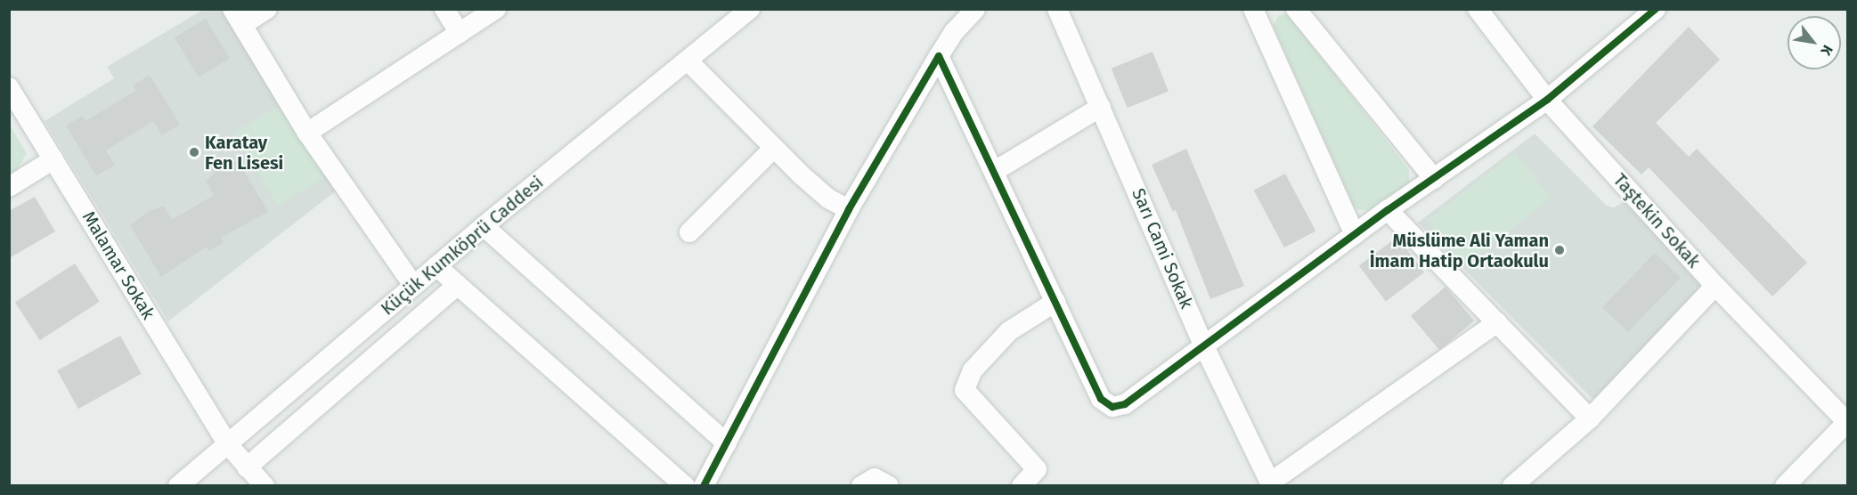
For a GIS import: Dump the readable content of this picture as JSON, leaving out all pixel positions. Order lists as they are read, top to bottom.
{
  "streets": {
    "street": [
      "Taştekin Sokak",
      "Küçük Kumköprü Caddesi",
      "Sarı Cami Sokak",
      "Malamar Sokak"
    ]
  },
  "crossings": [
    ["Küçük Kumköprü Caddesi", "Malamar Sokak"]
  ],
  "places": ["Karatay Fen Lisesi", "Müslüme Ali Yaman İmam Hatip Ortaokulu"],
  "north": "bottom right"
}
